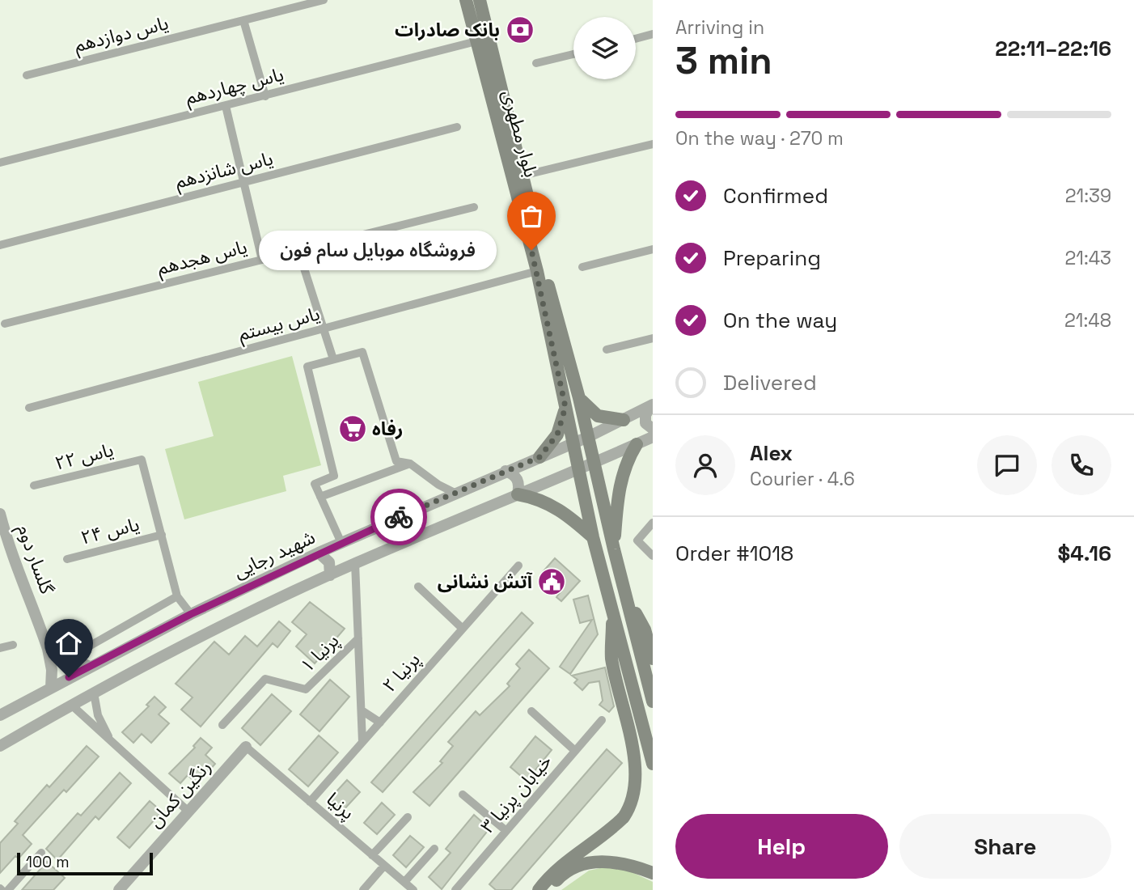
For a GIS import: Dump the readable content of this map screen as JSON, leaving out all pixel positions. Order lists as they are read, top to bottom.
{
  "streets": {
    "main road": ["بلوار مطهری"],
    "street": [
      "یاس دوازدهم",
      "یاس چهاردهم",
      "یاس شانزدهم",
      "یاس هجدهم",
      "یاس بیستم",
      "یاس ۲۲",
      "یاس ۲۴",
      "شهید رجایی",
      "گلسار دوم",
      "پرنیا ۱",
      "پرنیا ۲",
      "رنگین کمان",
      "خیابان پرنیا ۳",
      "پرنیا"
    ]
  },
  "crossings": [
    ["یاس چهاردهم", "بلوار مطهری"],
    ["بلوار مطهری", "یاس بیستم"],
    ["بلوار مطهری", "شهید رجایی"],
    ["یاس ۲۲", "یاس ۲۴"],
    ["شهید رجایی", "گلسار دوم"],
    ["پرنیا ۲", "پرنیا"],
    ["رنگین کمان", "پرنیا"]
  ],
  "places": {
    "bank": ["بانک صادرات"],
    "other": ["فروشگاه موبایل سام فون"],
    "supermarket": ["رفاه"],
    "public building": ["آتش نشانی"]
  },
  "scale_bar": "100 m",
  "page": {
    "heading": ["3 min", "Arriving in", "22:11–22:16"],
    "panel": [
      "Alex",
      "Courier · 4.6",
      "Order #1018",
      "$4.16"
    ],
    "bar": "On the way · 270 m",
    "list": [
      ["Confirmed", "21:39"],
      ["Preparing", "21:43"],
      ["On the way", "21:48"],
      "Delivered"
    ],
    "bubble": "فروشگاه موبایل سام فون",
    "buttons": ["Help", "Share"],
    "scale": "100 m"
  }
}
